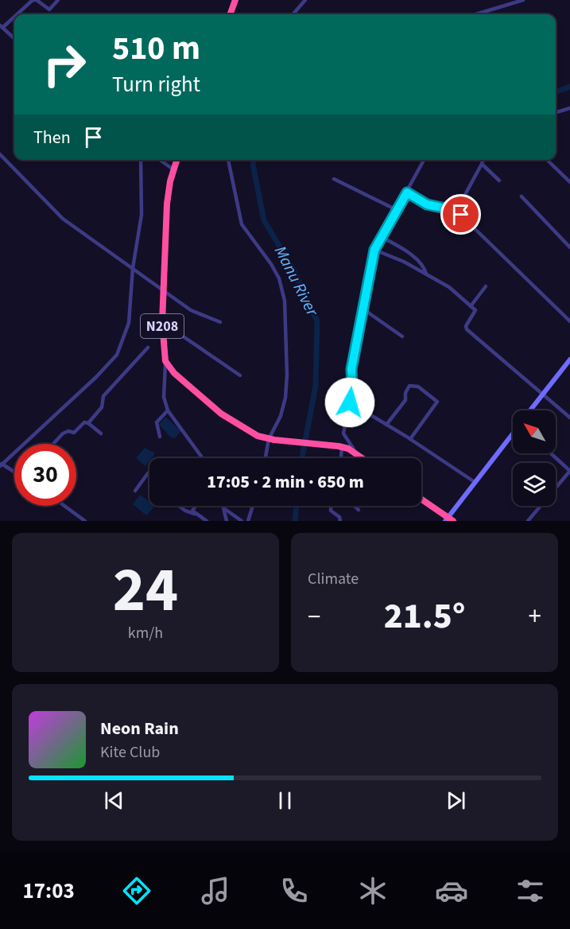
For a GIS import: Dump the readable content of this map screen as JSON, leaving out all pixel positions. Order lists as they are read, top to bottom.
{
  "streets": {
    "highway": ["N208"]
  },
  "water": ["Manu River"],
  "north": "top left",
  "page": {
    "turn": ["510 m", "Turn right"],
    "then": "Then",
    "limit": "30",
    "trip": "17:05 · 2 min · 650 m",
    "tile": [
      ["24", "km/h"],
      "Climate"
    ],
    "heat": ["−", "21.5°", "+"],
    "song": ["Neon Rain", "Kite Club"],
    "tabs": "17:03"
  }
}
